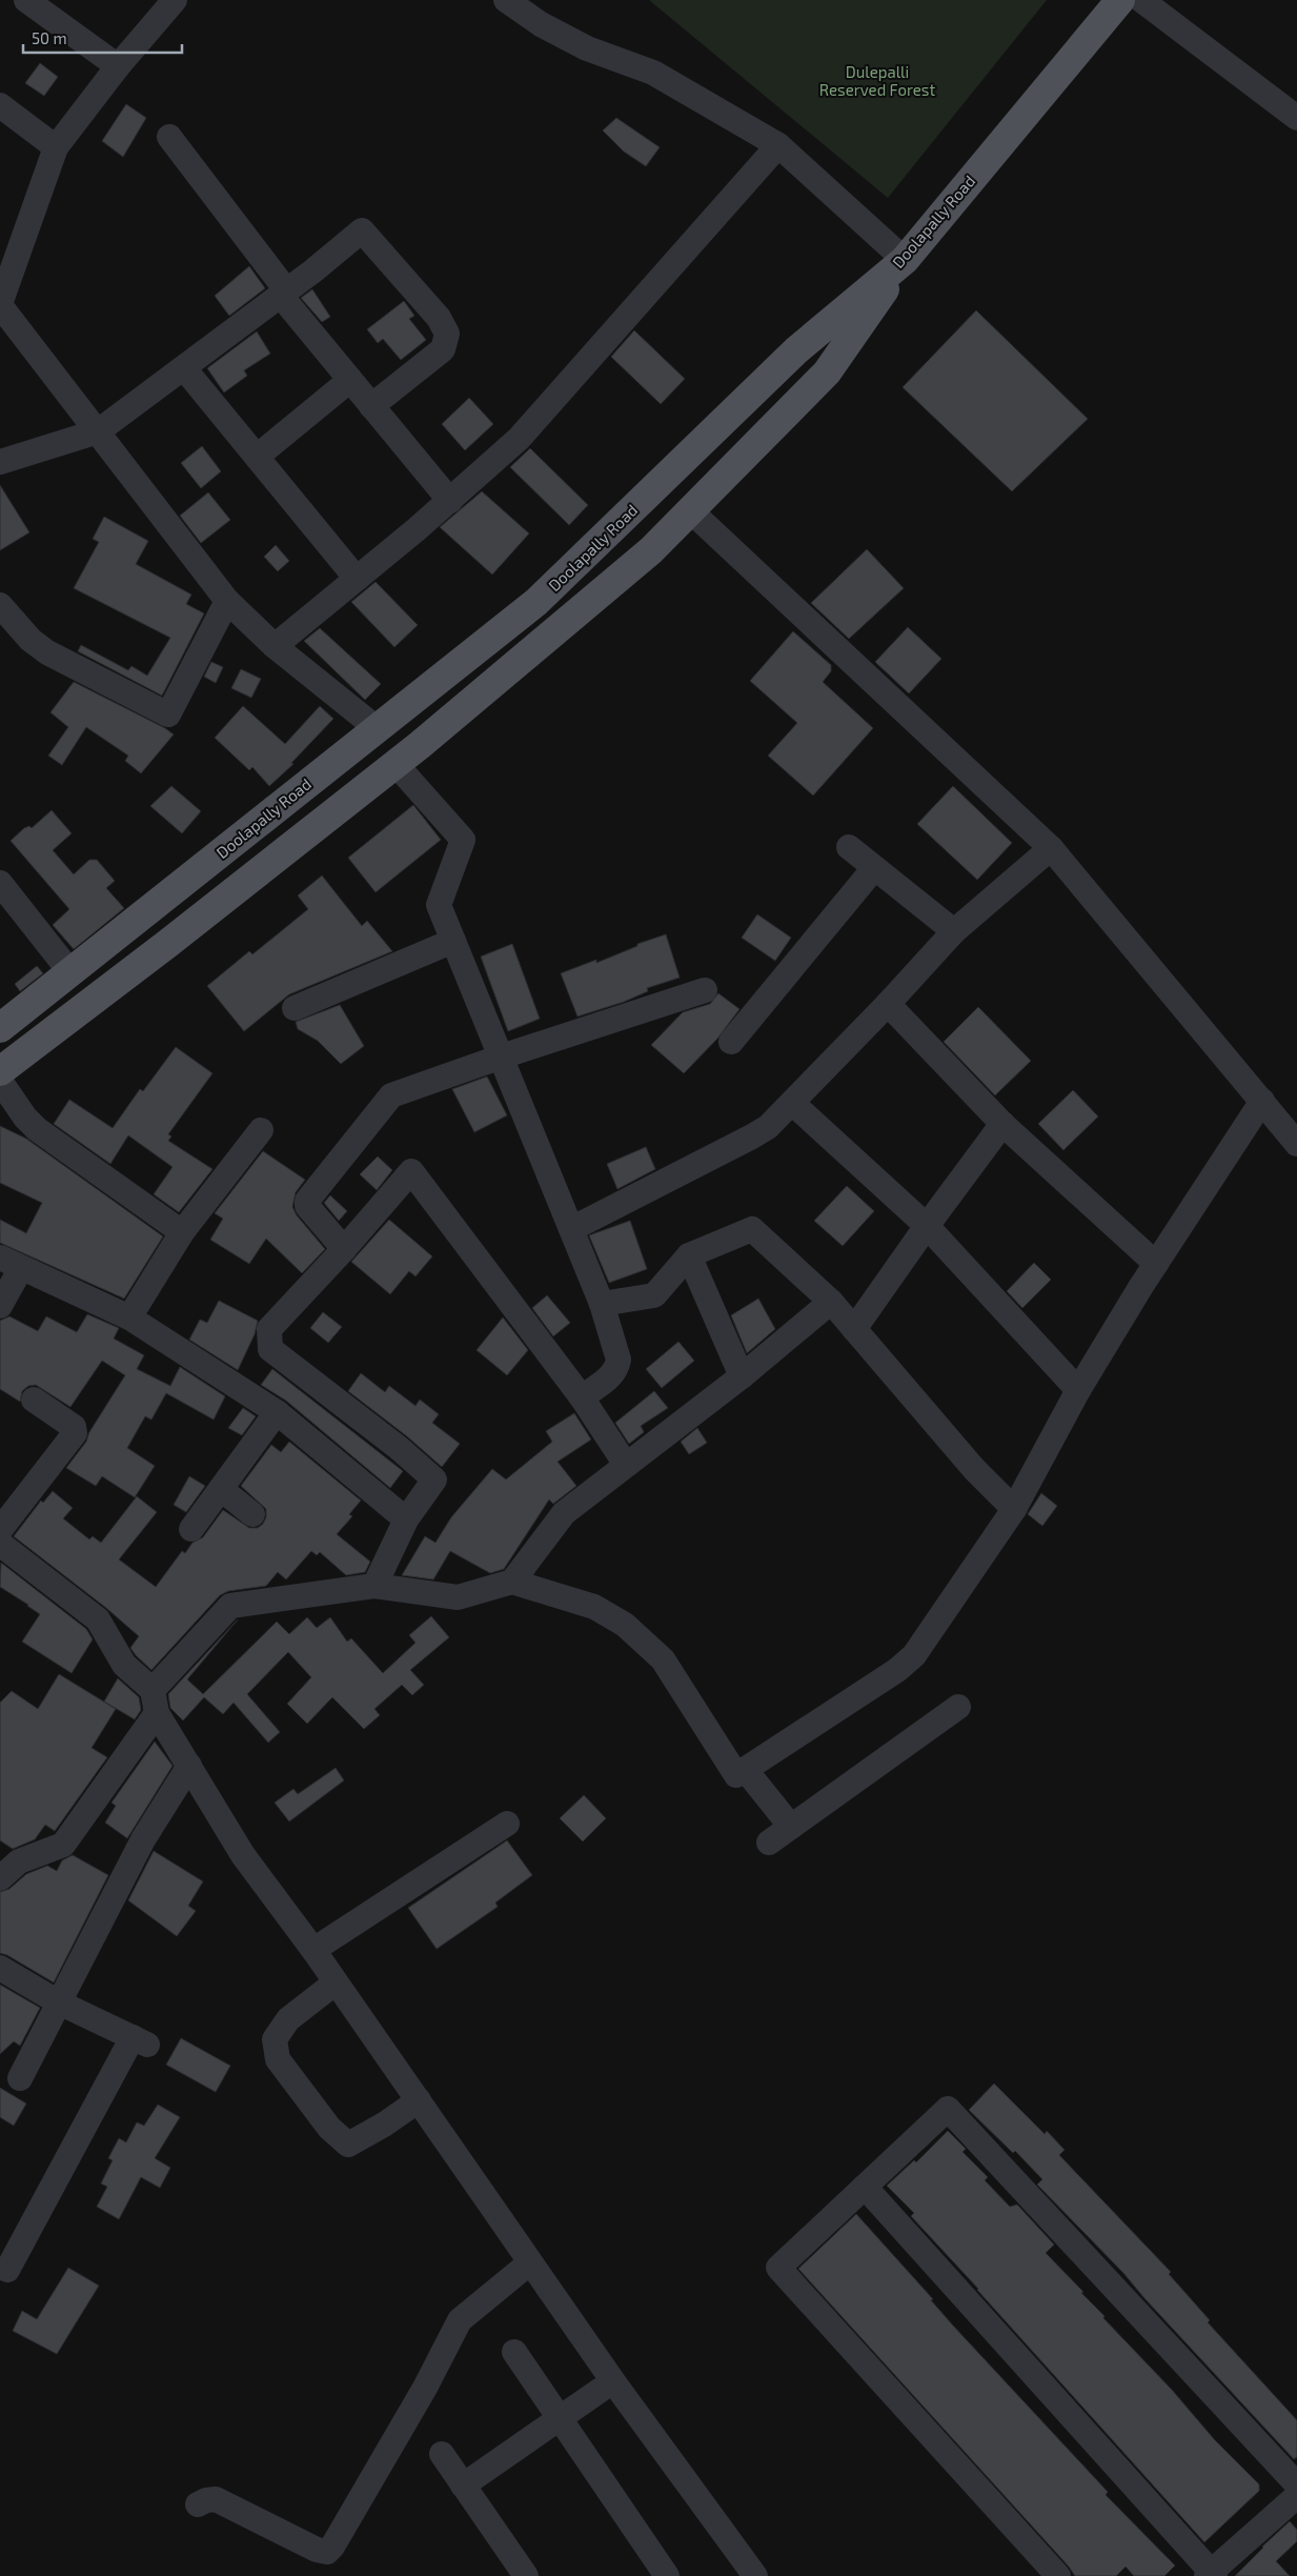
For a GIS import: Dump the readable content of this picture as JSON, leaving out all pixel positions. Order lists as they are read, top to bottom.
{
  "streets": {
    "main road": ["Doolapally Road"]
  },
  "parks": ["Dulepalli Reserved Forest"],
  "scale_bar": "50 m"
}
